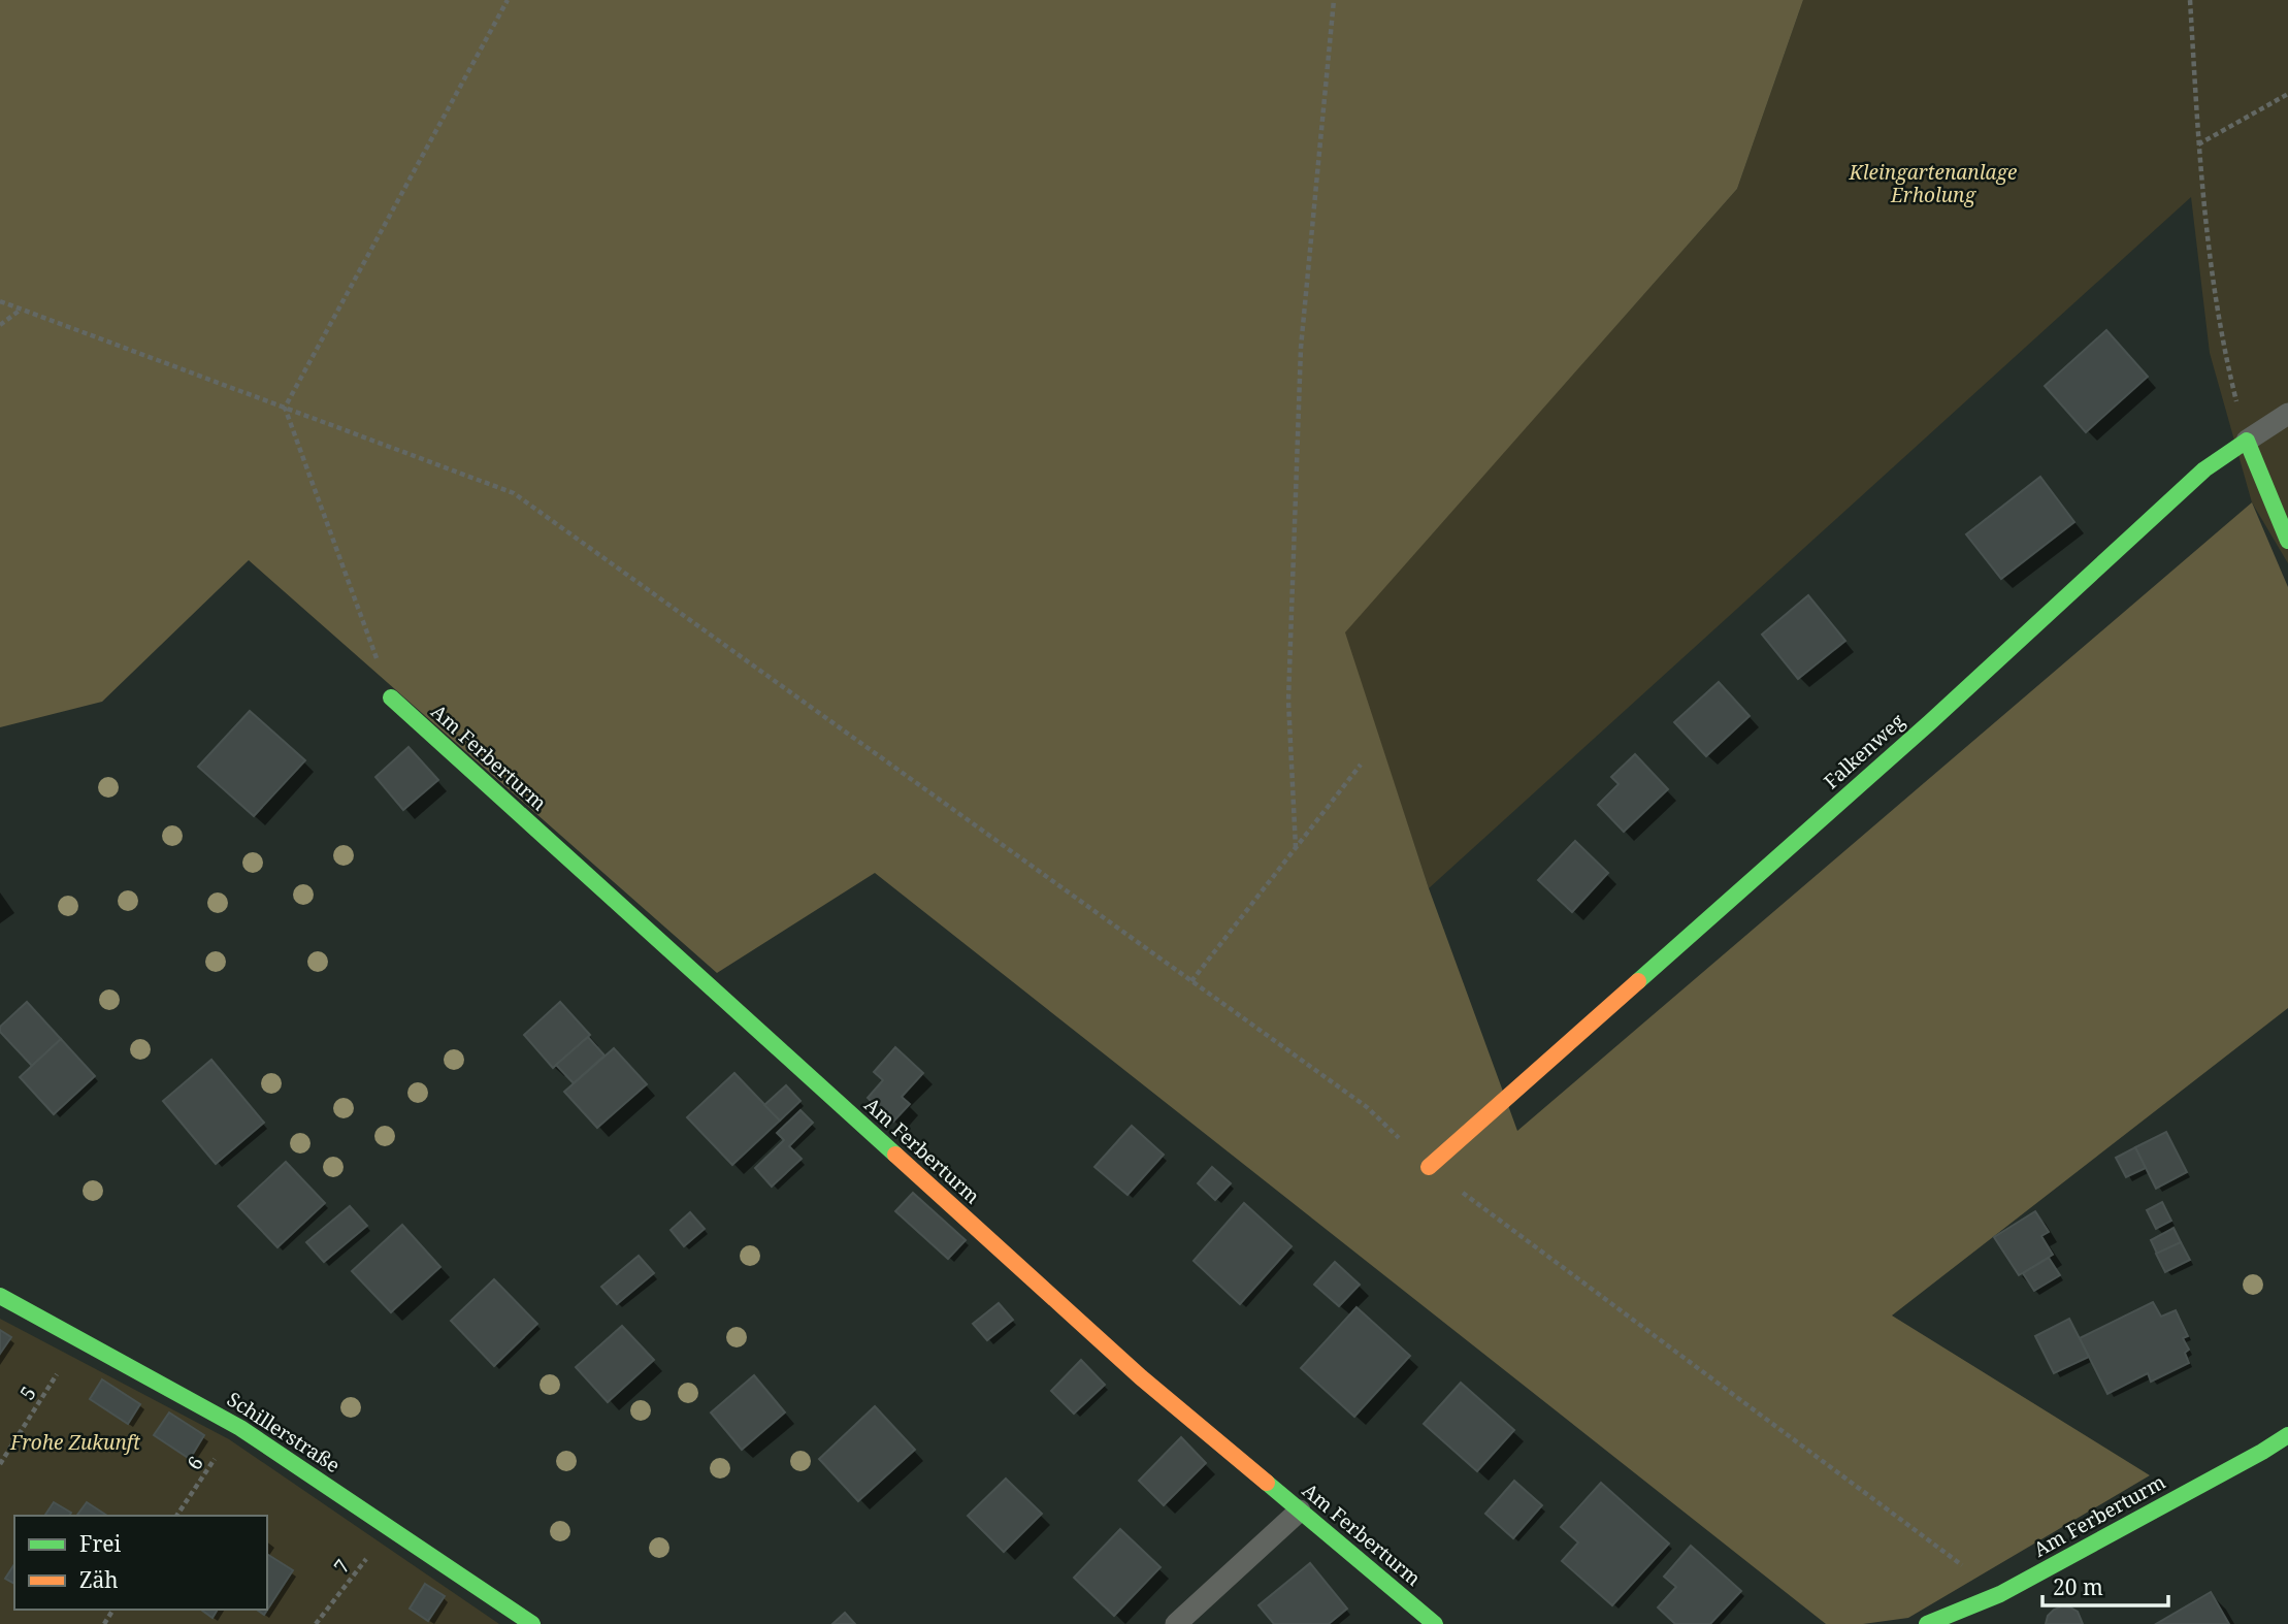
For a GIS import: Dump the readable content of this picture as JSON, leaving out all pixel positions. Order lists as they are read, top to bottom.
{
  "streets": {
    "street": ["Falkenweg", "Am Ferberturm", "Schillerstraße"],
    "path": ["5", "6", "7"]
  },
  "crossings": [
    ["5", "Schillerstraße"],
    ["Schillerstraße", "6"],
    ["Schillerstraße", "7"]
  ],
  "parks": ["Kleingartenanlage Erholung", "Frohe Zukunft"],
  "legend": ["Frei", "Zäh"],
  "scale_bar": "20 m"
}
